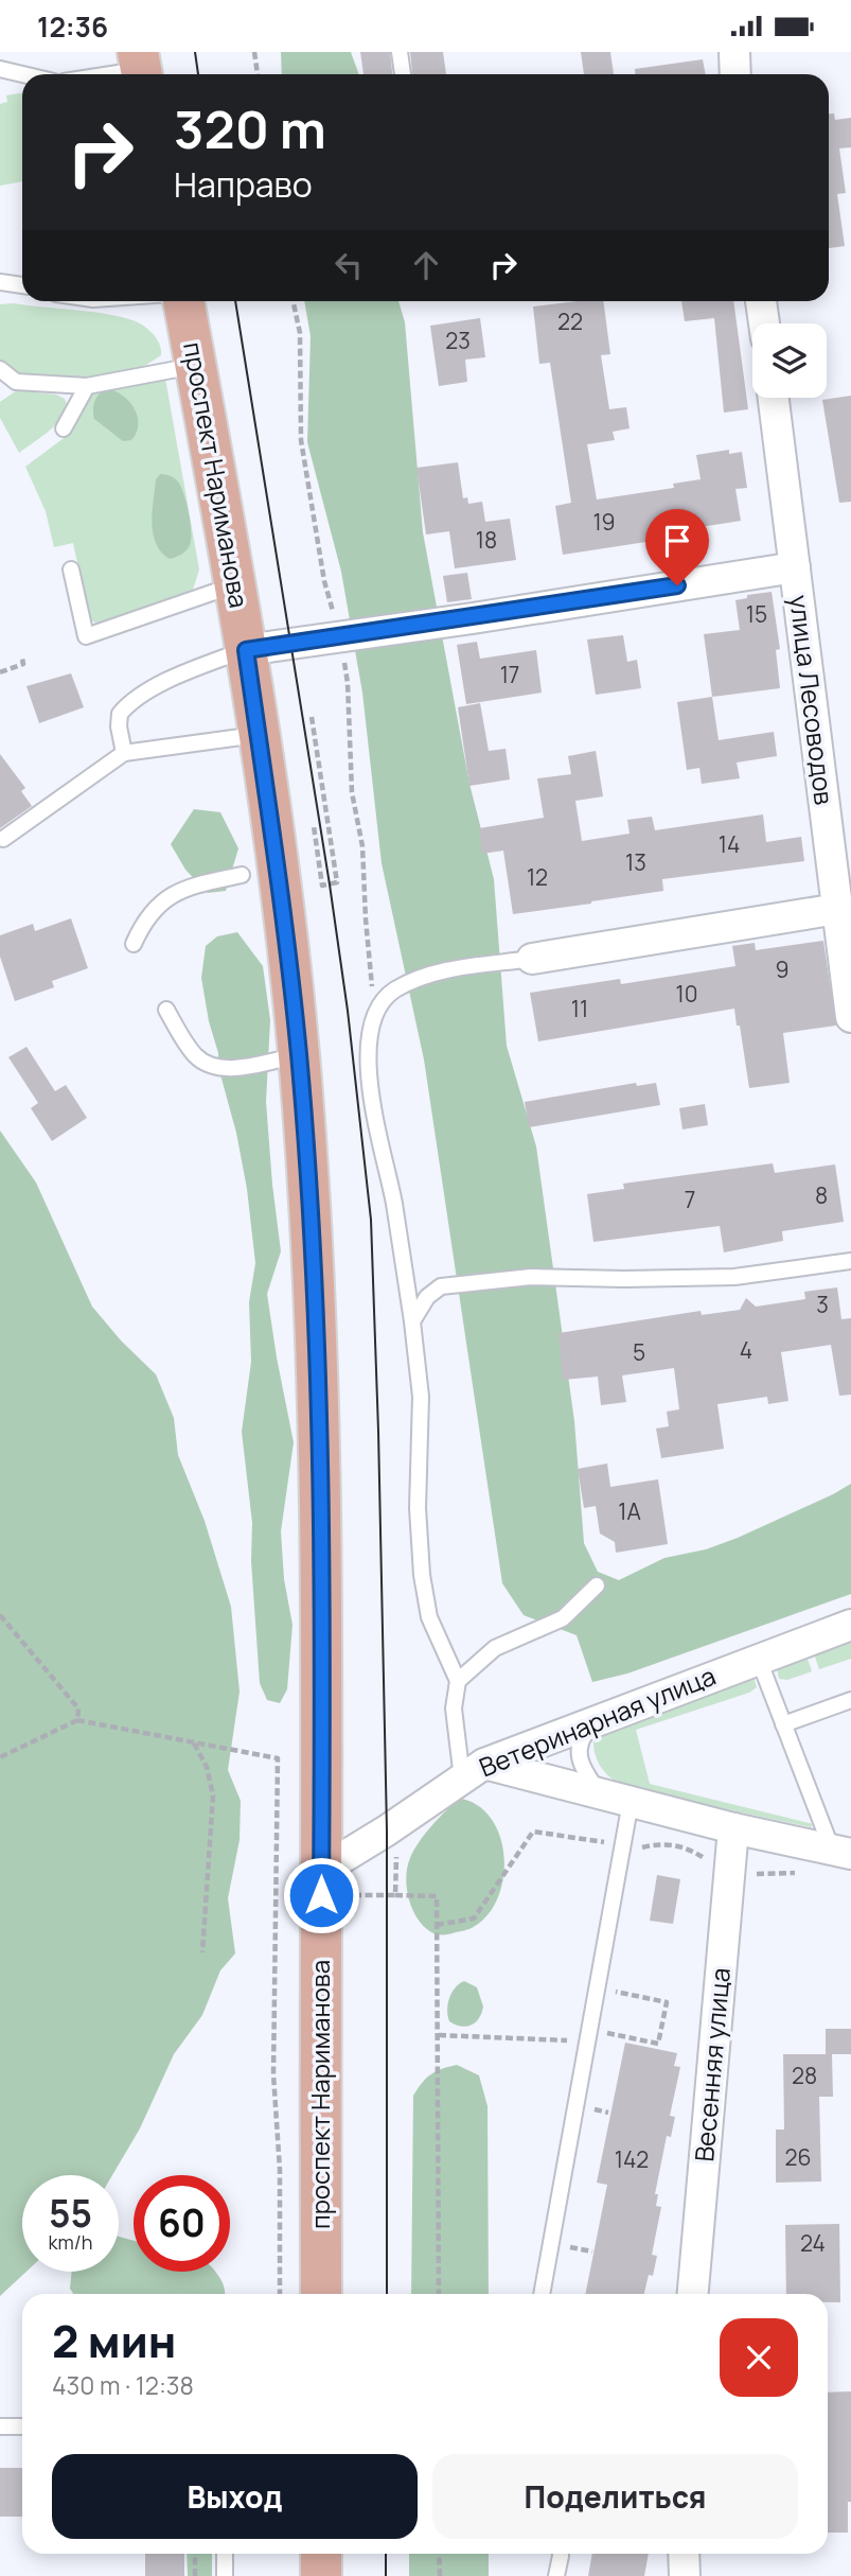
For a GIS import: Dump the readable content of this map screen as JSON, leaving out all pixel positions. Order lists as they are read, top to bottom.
{
  "streets": {
    "main road": ["проспект Нариманова"],
    "street": ["улица Лесоводов", "Ветеринарная улица", "Весенняя улица"]
  },
  "crossings": [
    ["проспект Нариманова", "Ветеринарная улица"]
  ],
  "house_numbers": [
    "22",
    "23",
    "19",
    "18",
    "15",
    "17",
    "14",
    "13",
    "12",
    "9",
    "10",
    "11",
    "8",
    "7",
    "3",
    "4",
    "5",
    "1А",
    "28",
    "26",
    "142",
    "24"
  ],
  "page": {
    "status": "12:36",
    "turn": ["320 m", "Направо"],
    "speed": "55 km/h",
    "limit": "60",
    "heading": ["2 мин", "430 m · 12:38"],
    "buttons": ["Выход", "Поделиться"]
  }
}
